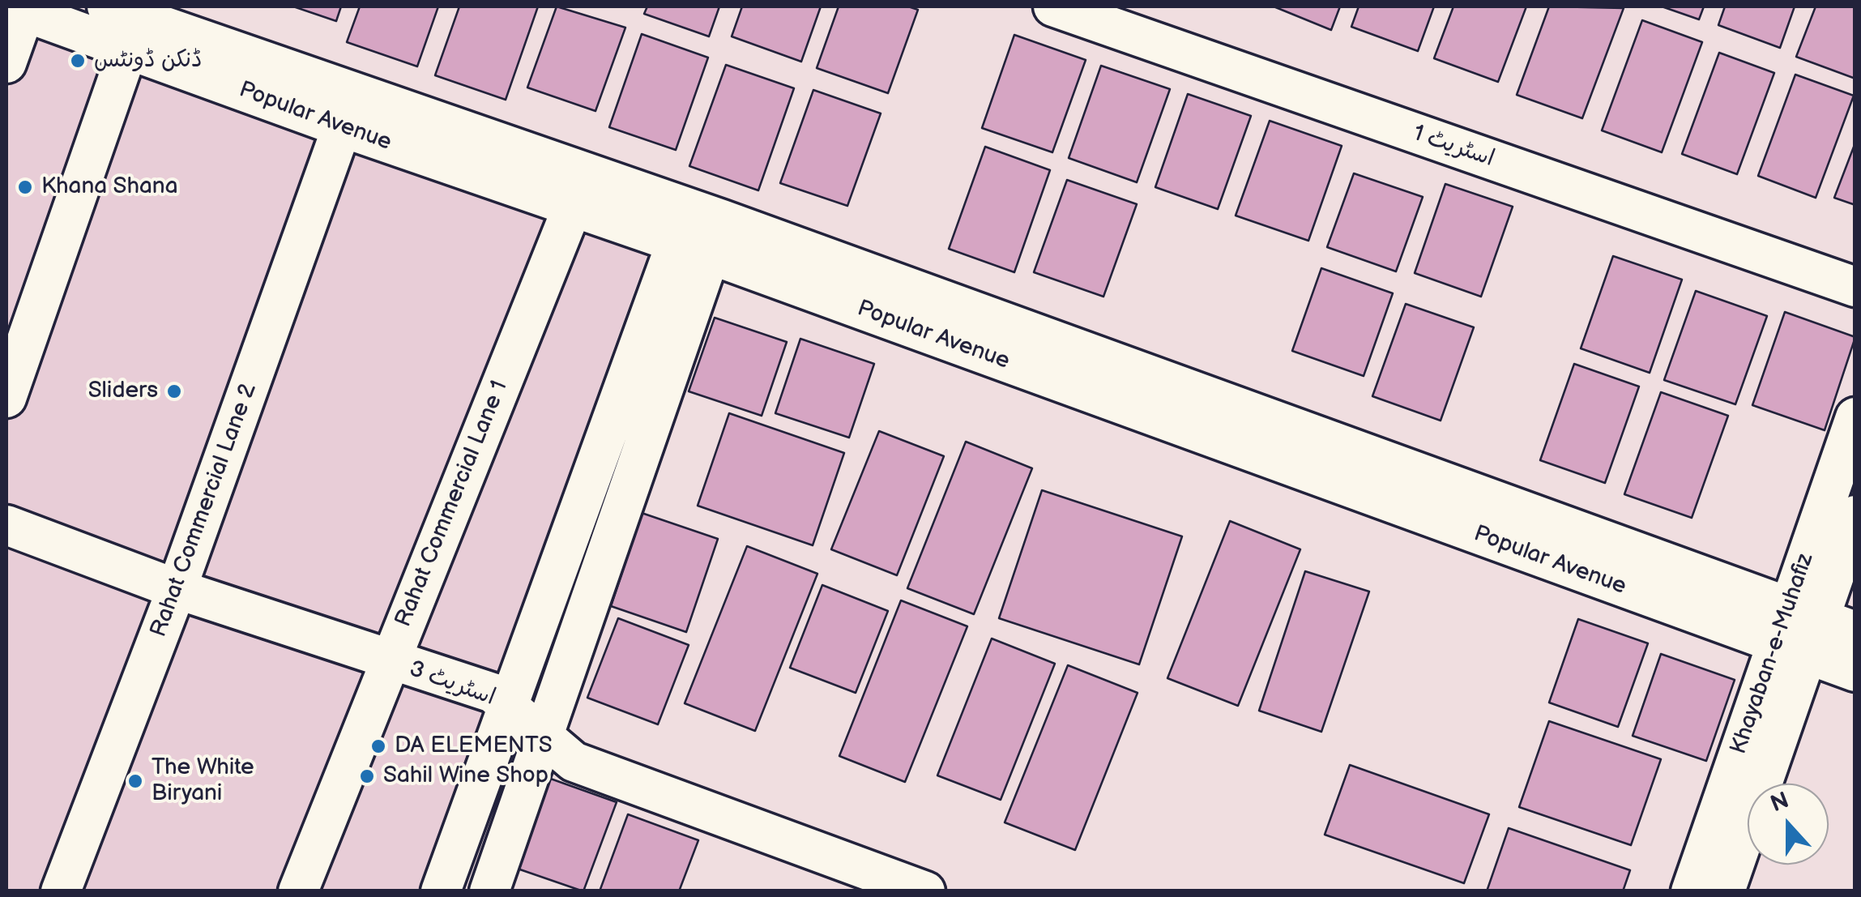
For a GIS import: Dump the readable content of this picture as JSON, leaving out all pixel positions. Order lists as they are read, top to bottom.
{
  "streets": {
    "street": [
      "Popular Avenue",
      "اسٹریٹ 1",
      "Rahat Commercial Lane 1",
      "Rahat Commercial Lane 2",
      "Khayaban-e-Muhafiz",
      "اسٹریٹ 3"
    ]
  },
  "crossings": [
    ["Popular Avenue", "Rahat Commercial Lane 1"],
    ["Popular Avenue", "Rahat Commercial Lane 2"],
    ["Popular Avenue", "Khayaban-e-Muhafiz"],
    ["Rahat Commercial Lane 1", "اسٹریٹ 3"],
    ["Rahat Commercial Lane 2", "اسٹریٹ 3"]
  ],
  "places": [
    "ڈنکن ڈونٹس",
    "Khana Shana",
    "Sliders",
    "DA ELEMENTS",
    "Sahil Wine Shop",
    "The White Biryani"
  ],
  "north": "top"
}
